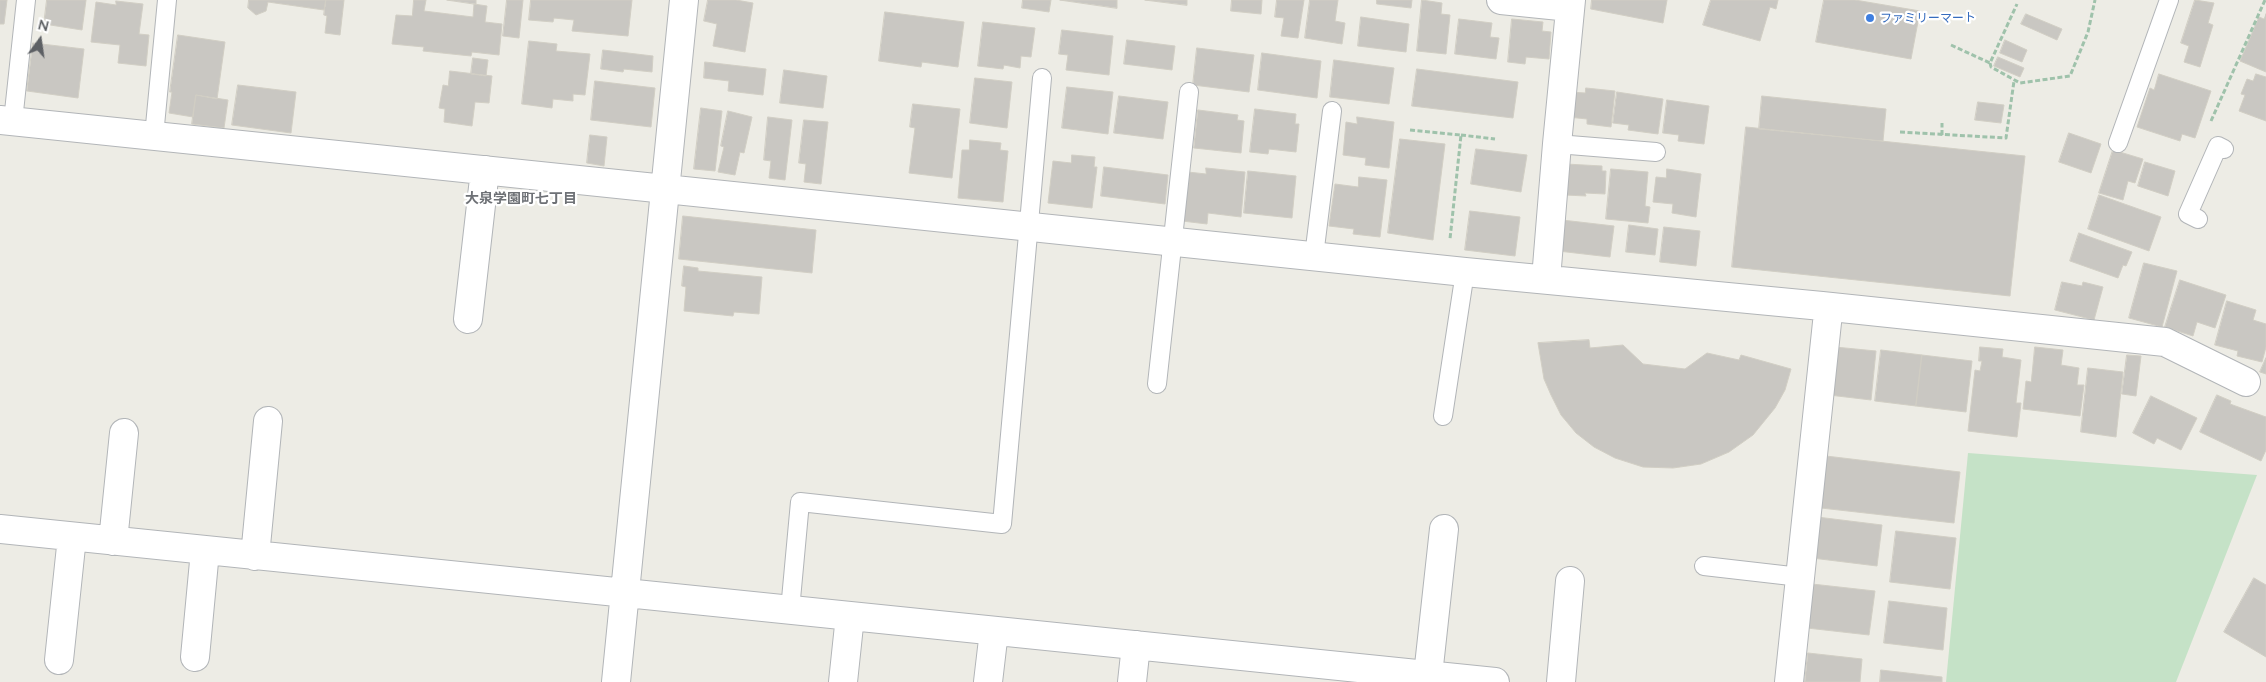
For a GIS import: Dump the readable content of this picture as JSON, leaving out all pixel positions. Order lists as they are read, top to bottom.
{
  "districts": ["大泉学園町七丁目"],
  "places": ["ファミリーマート"],
  "north": "top"
}
